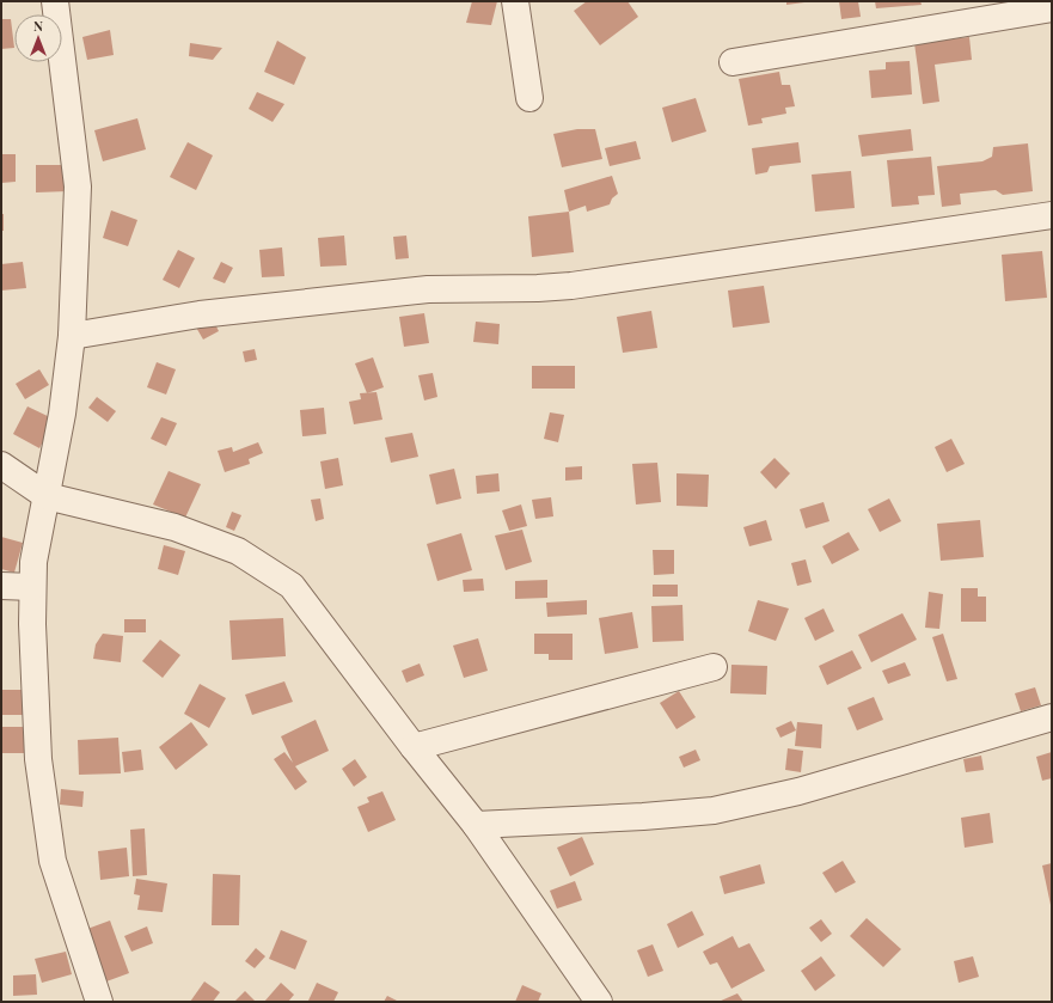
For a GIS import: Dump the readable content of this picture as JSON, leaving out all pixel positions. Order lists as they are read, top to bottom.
{
  "north": "top"
}
